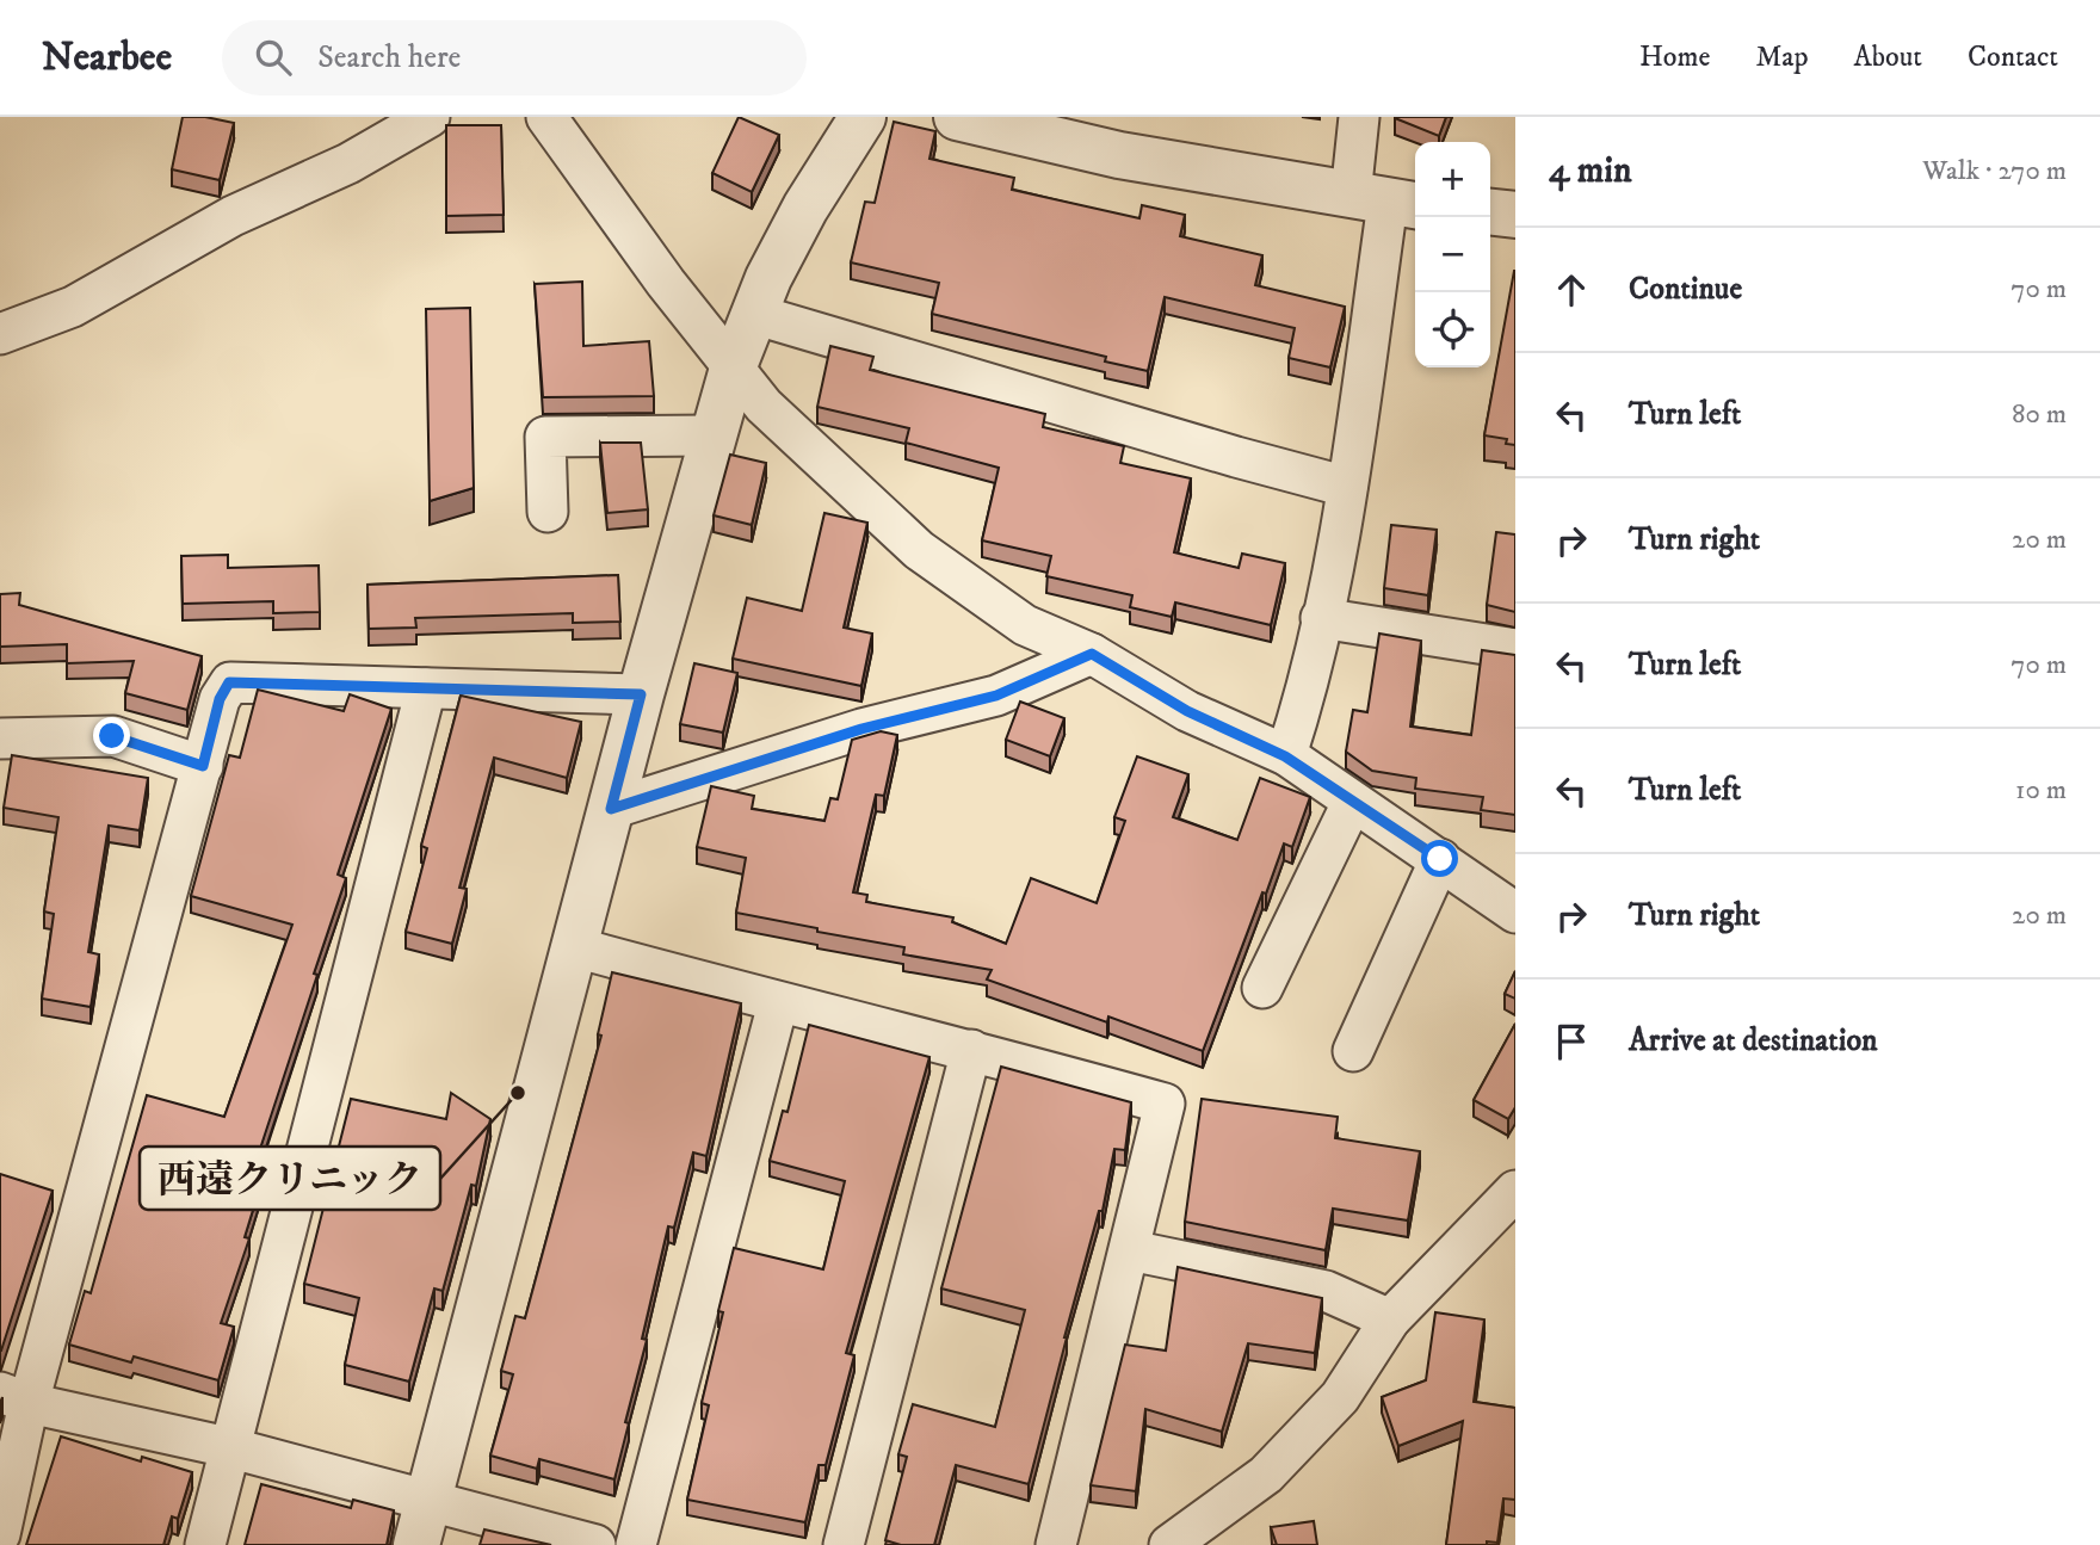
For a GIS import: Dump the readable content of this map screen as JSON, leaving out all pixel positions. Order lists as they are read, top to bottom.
{
  "places": ["西遠クリニック"],
  "page": {
    "header": "Nearbee",
    "search": "Search here",
    "nav": [
      "Home",
      "Map",
      "About",
      "Contact"
    ],
    "heading": ["4 min", "Walk · 270 m"],
    "map_buttons": ["+", "−"],
    "list": [
      ["Continue", "70 m"],
      ["Turn left", "80 m"],
      ["Turn right", "20 m"],
      ["Turn left", "70 m"],
      ["Turn left", "10 m"],
      ["Turn right", "20 m"],
      "Arrive at destination"
    ]
  }
}
